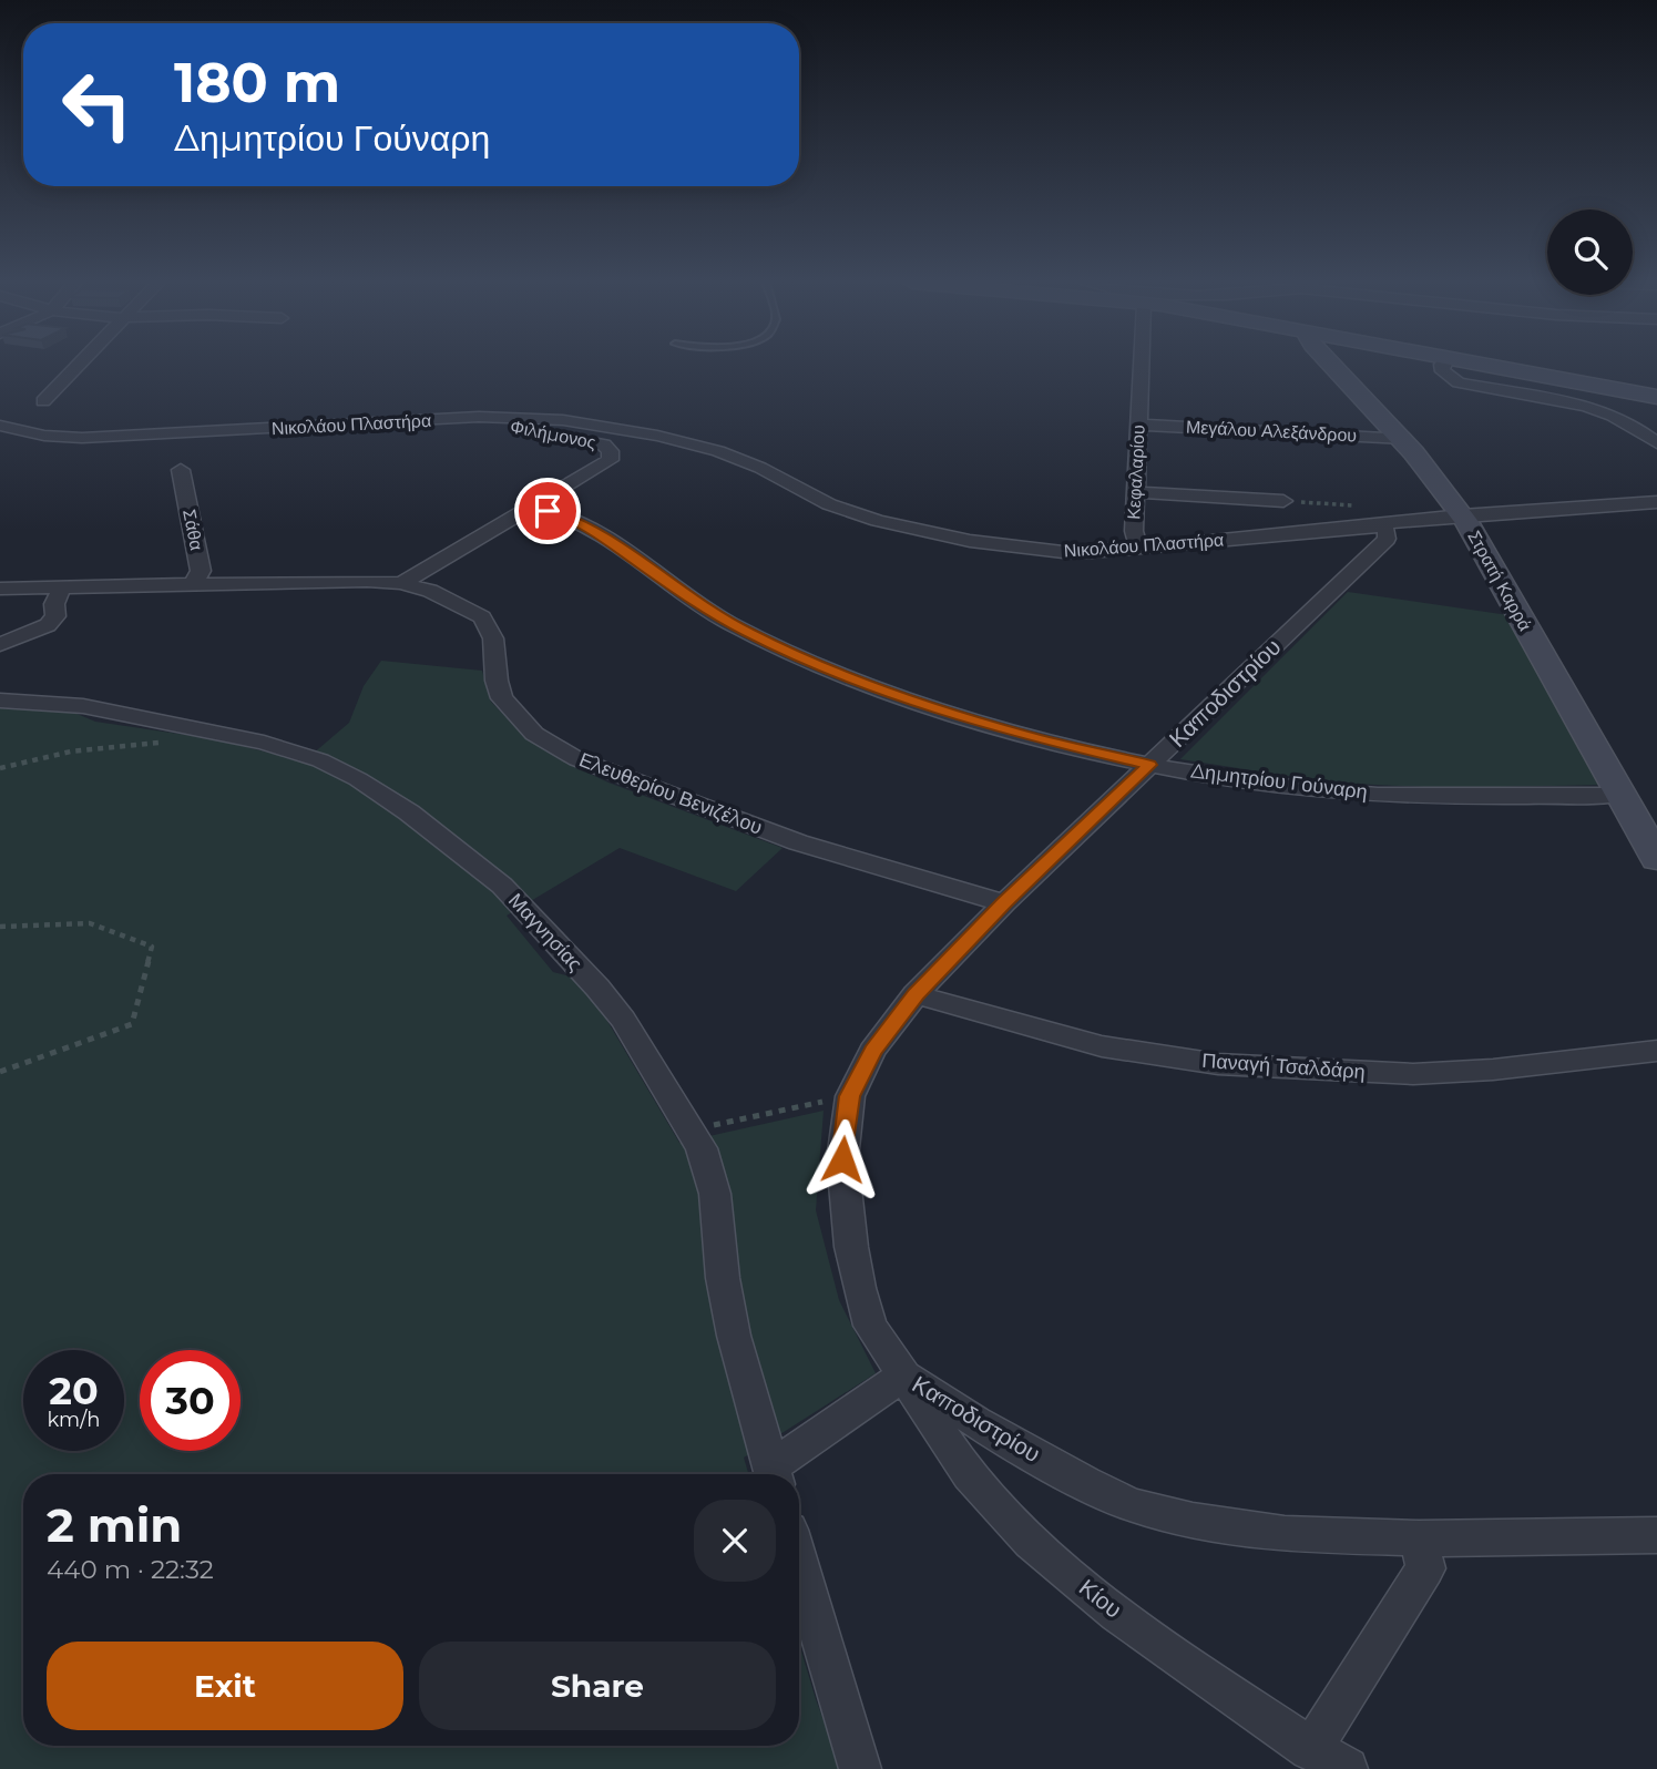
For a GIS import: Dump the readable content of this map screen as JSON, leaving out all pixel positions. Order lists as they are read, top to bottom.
{
  "streets": {
    "street": [
      "Νικολάου Πλαστήρα",
      "Μεγάλου Αλεξάνδρου",
      "Φιλήμονος",
      "Κεφαλαρίου",
      "Σάθα",
      "Στρατή Καρρά",
      "Καποδιστρίου",
      "Δημητρίου Γούναρη",
      "Ελευθερίου Βενιζέλου",
      "Μαγνησίας",
      "Παναγή Τσαλδάρη",
      "Κίου"
    ]
  },
  "crossings": [
    ["Νικολάου Πλαστήρα", "Φιλήμονος"],
    ["Νικολάου Πλαστήρα", "Κεφαλαρίου"],
    ["Νικολάου Πλαστήρα", "Στρατή Καρρά"],
    ["Νικολάου Πλαστήρα", "Καποδιστρίου"],
    ["Μεγάλου Αλεξάνδρου", "Κεφαλαρίου"],
    ["Μεγάλου Αλεξάνδρου", "Στρατή Καρρά"],
    ["Φιλήμονος", "Δημητρίου Γούναρη"],
    ["Φιλήμονος", "Ελευθερίου Βενιζέλου"],
    ["Σάθα", "Ελευθερίου Βενιζέλου"],
    ["Στρατή Καρρά", "Δημητρίου Γούναρη"],
    ["Καποδιστρίου", "Δημητρίου Γούναρη"],
    ["Καποδιστρίου", "Ελευθερίου Βενιζέλου"],
    ["Καποδιστρίου", "Παναγή Τσαλδάρη"],
    ["Καποδιστρίου", "Κίου"]
  ],
  "page": {
    "turn": ["180 m", "Δημητρίου Γούναρη"],
    "speed": "20 km/h",
    "limit": "30",
    "heading": ["2 min", "440 m · 22:32"],
    "buttons": ["Exit", "Share"]
  }
}
